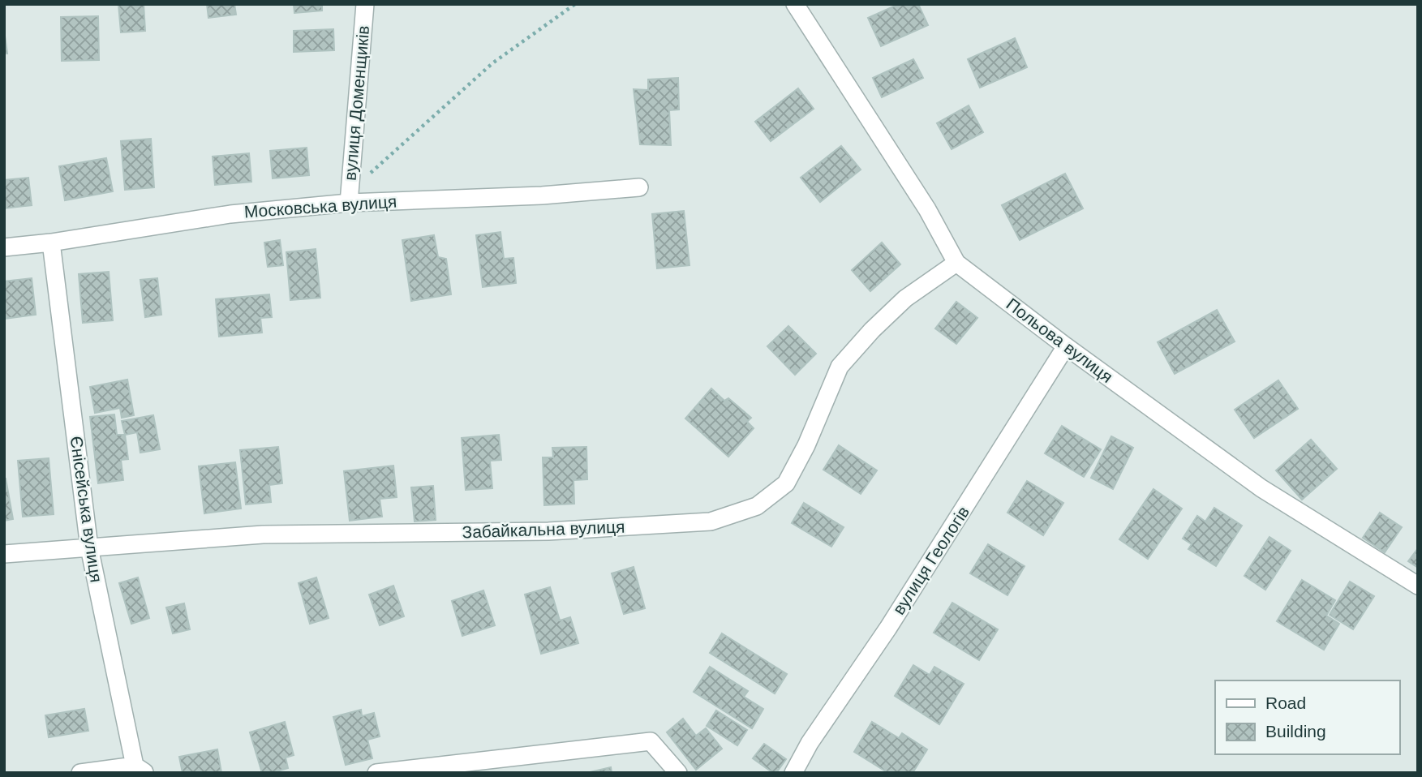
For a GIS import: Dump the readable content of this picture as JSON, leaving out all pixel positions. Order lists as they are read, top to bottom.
{
  "streets": {
    "street": [
      "вулиця Доменщиків",
      "Московська вулиця",
      "Польова вулиця",
      "Єнісейська вулиця",
      "Забайкальна вулиця",
      "вулиця Геологів"
    ]
  },
  "crossings": [
    ["вулиця Доменщиків", "Московська вулиця"],
    ["Московська вулиця", "Єнісейська вулиця"],
    ["Польова вулиця", "Забайкальна вулиця"],
    ["Польова вулиця", "вулиця Геологів"],
    ["Єнісейська вулиця", "Забайкальна вулиця"]
  ],
  "legend": ["Road", "Building"]
}
